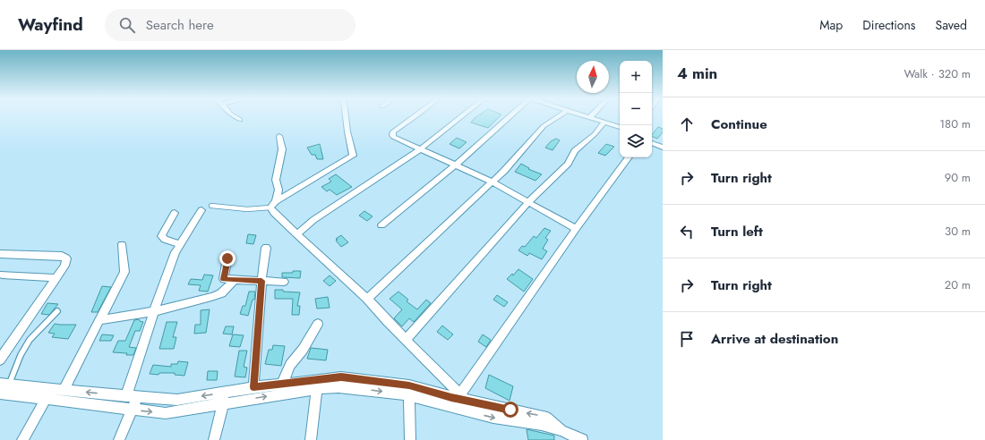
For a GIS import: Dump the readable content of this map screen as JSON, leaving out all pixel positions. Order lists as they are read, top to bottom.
{
  "north": "top",
  "page": {
    "header": "Wayfind",
    "search": "Search here",
    "nav": ["Map", "Directions", "Saved"],
    "heading": ["4 min", "Walk · 320 m"],
    "map_buttons": ["+", "−"],
    "list": [
      ["Continue", "180 m"],
      ["Turn right", "90 m"],
      ["Turn left", "30 m"],
      ["Turn right", "20 m"],
      "Arrive at destination"
    ]
  }
}
